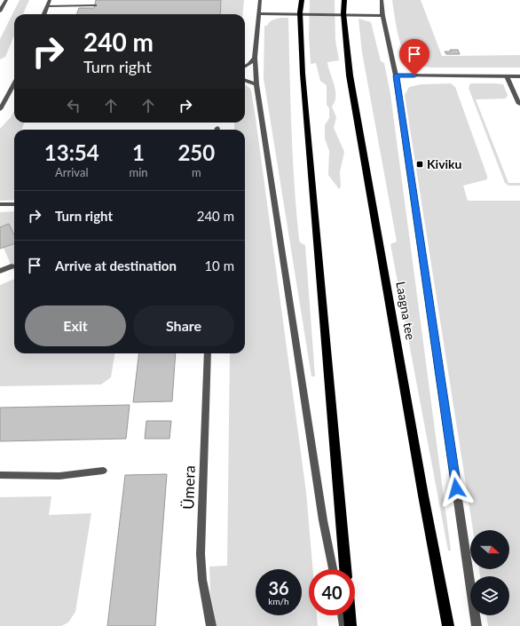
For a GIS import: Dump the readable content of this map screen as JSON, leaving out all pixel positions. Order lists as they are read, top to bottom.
{
  "streets": {
    "main road": ["Laagna tee"],
    "street": ["Ümera"]
  },
  "places": {
    "transit": ["Kiviku"]
  },
  "north": "right",
  "page": {
    "turn": ["240 m", "Turn right"],
    "eta": [
      "13:54",
      "Arrival",
      "1",
      "min",
      "250",
      "m"
    ],
    "list": [
      {
        "name": "Turn right",
        "value": "240 m"
      },
      {
        "name": "Arrive at destination",
        "value": "10 m"
      }
    ],
    "buttons": ["Exit", "Share"],
    "speed": "36 km/h",
    "limit": "40"
  }
}
